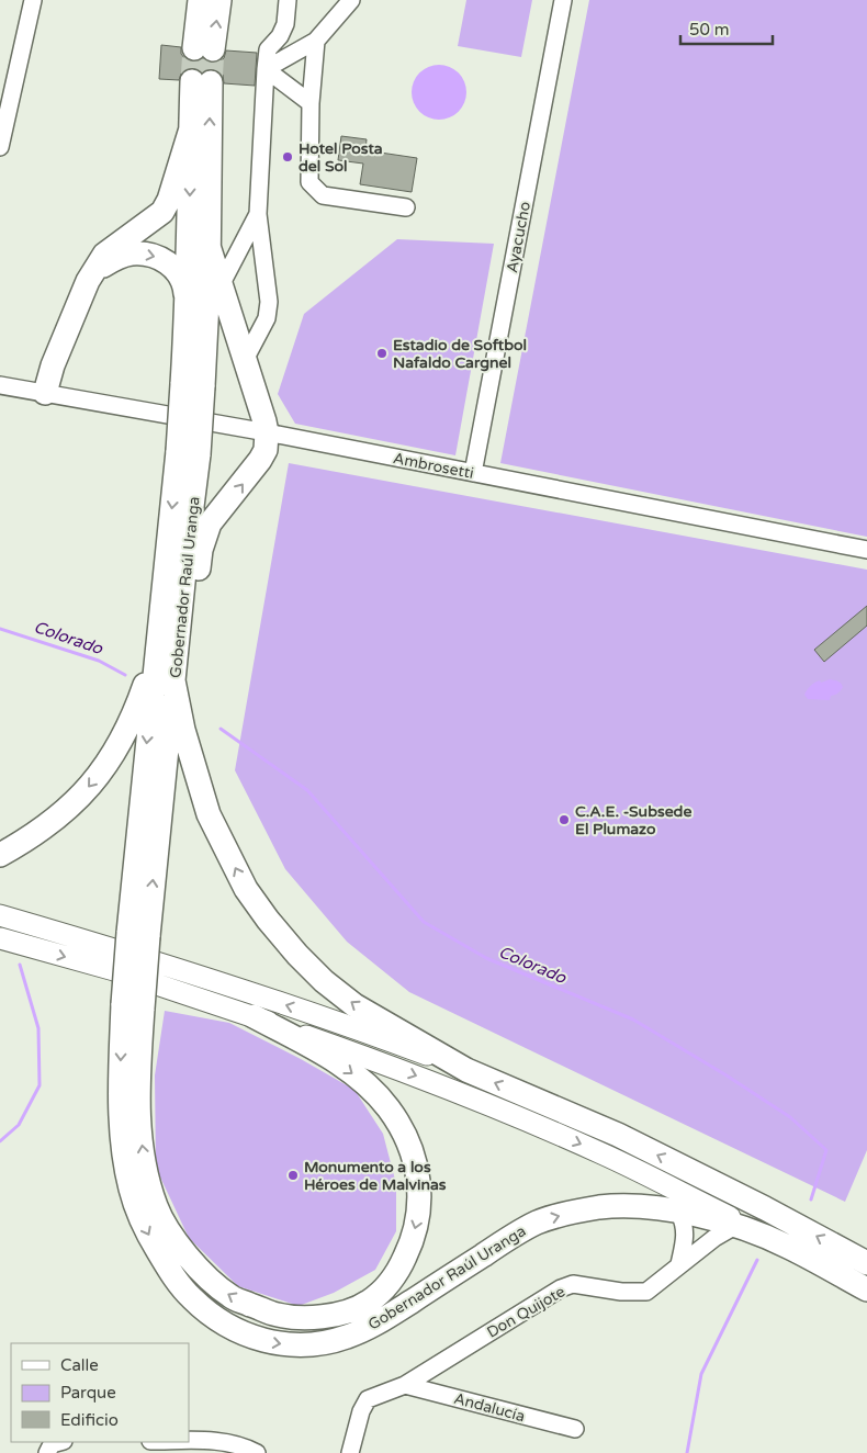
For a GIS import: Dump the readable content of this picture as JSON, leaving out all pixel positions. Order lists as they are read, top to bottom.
{
  "streets": {
    "highway": ["Gobernador Raúl Uranga"],
    "street": [
      "Ayacucho",
      "Ambrosetti",
      "Don Quijote",
      "Andalucía"
    ]
  },
  "crossings": [
    ["Ayacucho", "Ambrosetti"],
    ["Gobernador Raúl Uranga", "Don Quijote"],
    ["Don Quijote", "Andalucía"]
  ],
  "water": ["Colorado"],
  "places": [
    "Hotel Posta del Sol",
    "Estadio de Softbol Nafaldo Cargnel",
    "C.A.E. -Subsede El Plumazo",
    "Monumento a los Héroes de Malvinas"
  ],
  "legend": ["Calle", "Parque", "Edificio"],
  "scale_bar": "50 m"
}
